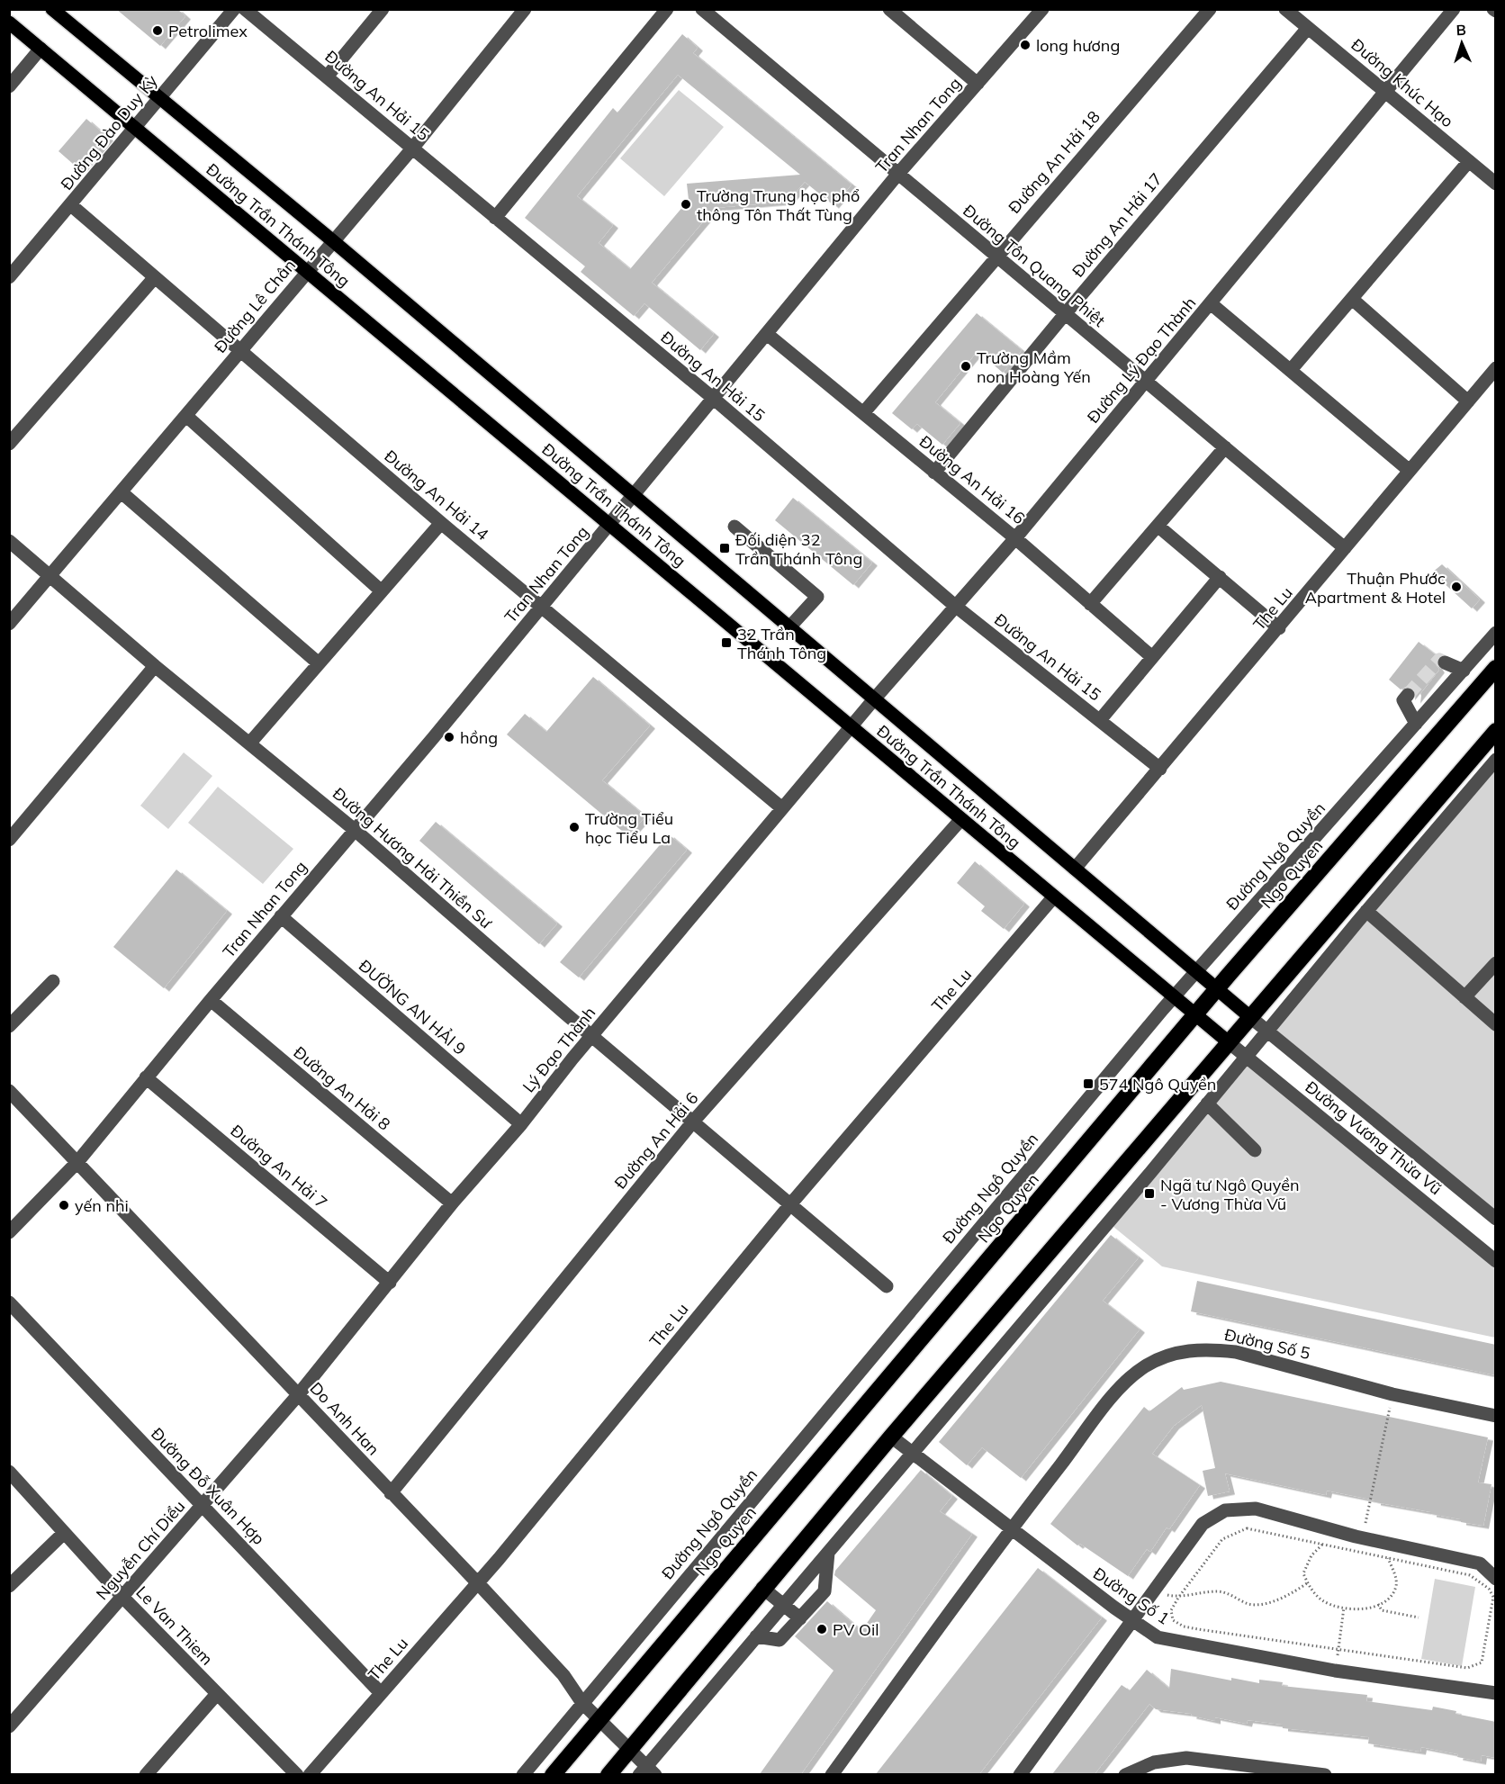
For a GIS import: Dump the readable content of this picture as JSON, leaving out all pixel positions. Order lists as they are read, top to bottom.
{
  "streets": {
    "highway": ["Ngo Quyen"],
    "main road": ["Đường Trần Thánh Tông"],
    "street": [
      "Đường Khúc Hạo",
      "Đường An Hải 15",
      "Tran Nhan Tong",
      "Đường Đào Duy Kỳ",
      "Đường An Hải 18",
      "Đường An Hải 17",
      "Đường Tôn Quang Phiệt",
      "Đường Lê Chân",
      "Đường Lý Đạo Thành",
      "Đường An Hải 16",
      "Đường An Hải 14",
      "The Lu",
      "Đường Ngô Quyền",
      "Đường Hương Hải Thiền Sư",
      "ĐƯỜNG AN HẢl 9",
      "Lý Đạo Thành",
      "Đường An Hải 8",
      "Đường Vương Thừa Vũ",
      "Đường An Hải 6",
      "Đường An Hải 7",
      "Đường Số 5",
      "Do Anh Han",
      "Đường Đỗ Xuân Hợp",
      "Nguyễn Chí Diểu",
      "Đường Số 1",
      "Le Van Thiem"
    ]
  },
  "crossings": [
    ["Đường Khúc Hạo", "Đường An Hải 17"],
    ["Đường Khúc Hạo", "Đường Lý Đạo Thành"],
    ["Đường An Hải 15", "Tran Nhan Tong"],
    ["Đường An Hải 15", "Đường Lê Chân"],
    ["Đường An Hải 15", "Đường Lý Đạo Thành"],
    ["Đường An Hải 15", "The Lu"],
    ["Tran Nhan Tong", "Đường Trần Thánh Tông"],
    ["Tran Nhan Tong", "Đường Tôn Quang Phiệt"],
    ["Tran Nhan Tong", "Đường An Hải 16"],
    ["Tran Nhan Tong", "Đường An Hải 14"],
    ["Tran Nhan Tong", "Đường Hương Hải Thiền Sư"],
    ["Tran Nhan Tong", "ĐƯỜNG AN HẢl 9"],
    ["Tran Nhan Tong", "Đường An Hải 8"],
    ["Tran Nhan Tong", "Đường An Hải 7"],
    ["Tran Nhan Tong", "Do Anh Han"],
    ["Đường Đào Duy Kỳ", "Đường Trần Thánh Tông"],
    ["Đường Đào Duy Kỳ", "Đường An Hải 14"],
    ["Đường An Hải 18", "Đường Tôn Quang Phiệt"],
    ["Đường An Hải 18", "Đường An Hải 16"],
    ["Đường Trần Thánh Tông", "Đường Lê Chân"],
    ["Đường Trần Thánh Tông", "Đường Lý Đạo Thành"],
    ["Đường Trần Thánh Tông", "The Lu"],
    ["Đường Trần Thánh Tông", "Đường Ngô Quyền"],
    ["Đường Trần Thánh Tông", "Ngo Quyen"],
    ["Đường Trần Thánh Tông", "Lý Đạo Thành"],
    ["Đường Trần Thánh Tông", "Đường Vương Thừa Vũ"],
    ["Đường Trần Thánh Tông", "Đường An Hải 6"],
    ["Đường An Hải 17", "Đường Tôn Quang Phiệt"],
    ["Đường An Hải 17", "Đường An Hải 16"],
    ["Đường Tôn Quang Phiệt", "Đường Lý Đạo Thành"],
    ["Đường Tôn Quang Phiệt", "The Lu"],
    ["Đường Lê Chân", "Đường An Hải 14"],
    ["Đường Lê Chân", "Đường Hương Hải Thiền Sư"],
    ["Đường Lý Đạo Thành", "Đường An Hải 16"],
    ["Đường Lý Đạo Thành", "Lý Đạo Thành"],
    ["Đường An Hải 14", "Lý Đạo Thành"],
    ["The Lu", "Đường Hương Hải Thiền Sư"],
    ["The Lu", "Do Anh Han"],
    ["The Lu", "Đường Đỗ Xuân Hợp"],
    ["Đường Ngô Quyền", "Do Anh Han"],
    ["Đường Hương Hải Thiền Sư", "Lý Đạo Thành"],
    ["Đường Hương Hải Thiền Sư", "Đường An Hải 6"],
    ["Ngo Quyen", "Do Anh Han"],
    ["ĐƯỜNG AN HẢl 9", "Lý Đạo Thành"],
    ["Lý Đạo Thành", "Đường An Hải 8"],
    ["Lý Đạo Thành", "Đường An Hải 7"],
    ["Lý Đạo Thành", "Do Anh Han"],
    ["Lý Đạo Thành", "Nguyễn Chí Diểu"],
    ["Đường An Hải 6", "Do Anh Han"],
    ["Đường Số 5", "Đường Số 1"],
    ["Do Anh Han", "Nguyễn Chí Diểu"],
    ["Đường Đỗ Xuân Hợp", "Nguyễn Chí Diểu"],
    ["Nguyễn Chí Diểu", "Le Van Thiem"]
  ],
  "places": {
    "other": [
      "Petrolimex",
      "long hương",
      "Trường Trung học phổ thông Tôn Thất Tùng",
      "Trường Mầm non Hoàng Yến",
      "Thuận Phước Apartment & Hotel",
      "hồng",
      "Trường Tiểu học Tiểu La",
      "yến nhi",
      "PV Oil"
    ],
    "transit": [
      "Đối diện 32 Trần Thánh Tông",
      "32 Trần Thánh Tông",
      "574 Ngô Quyền",
      "Ngã tư Ngô Quyền - Vương Thừa Vũ"
    ]
  },
  "north": "top"
}
